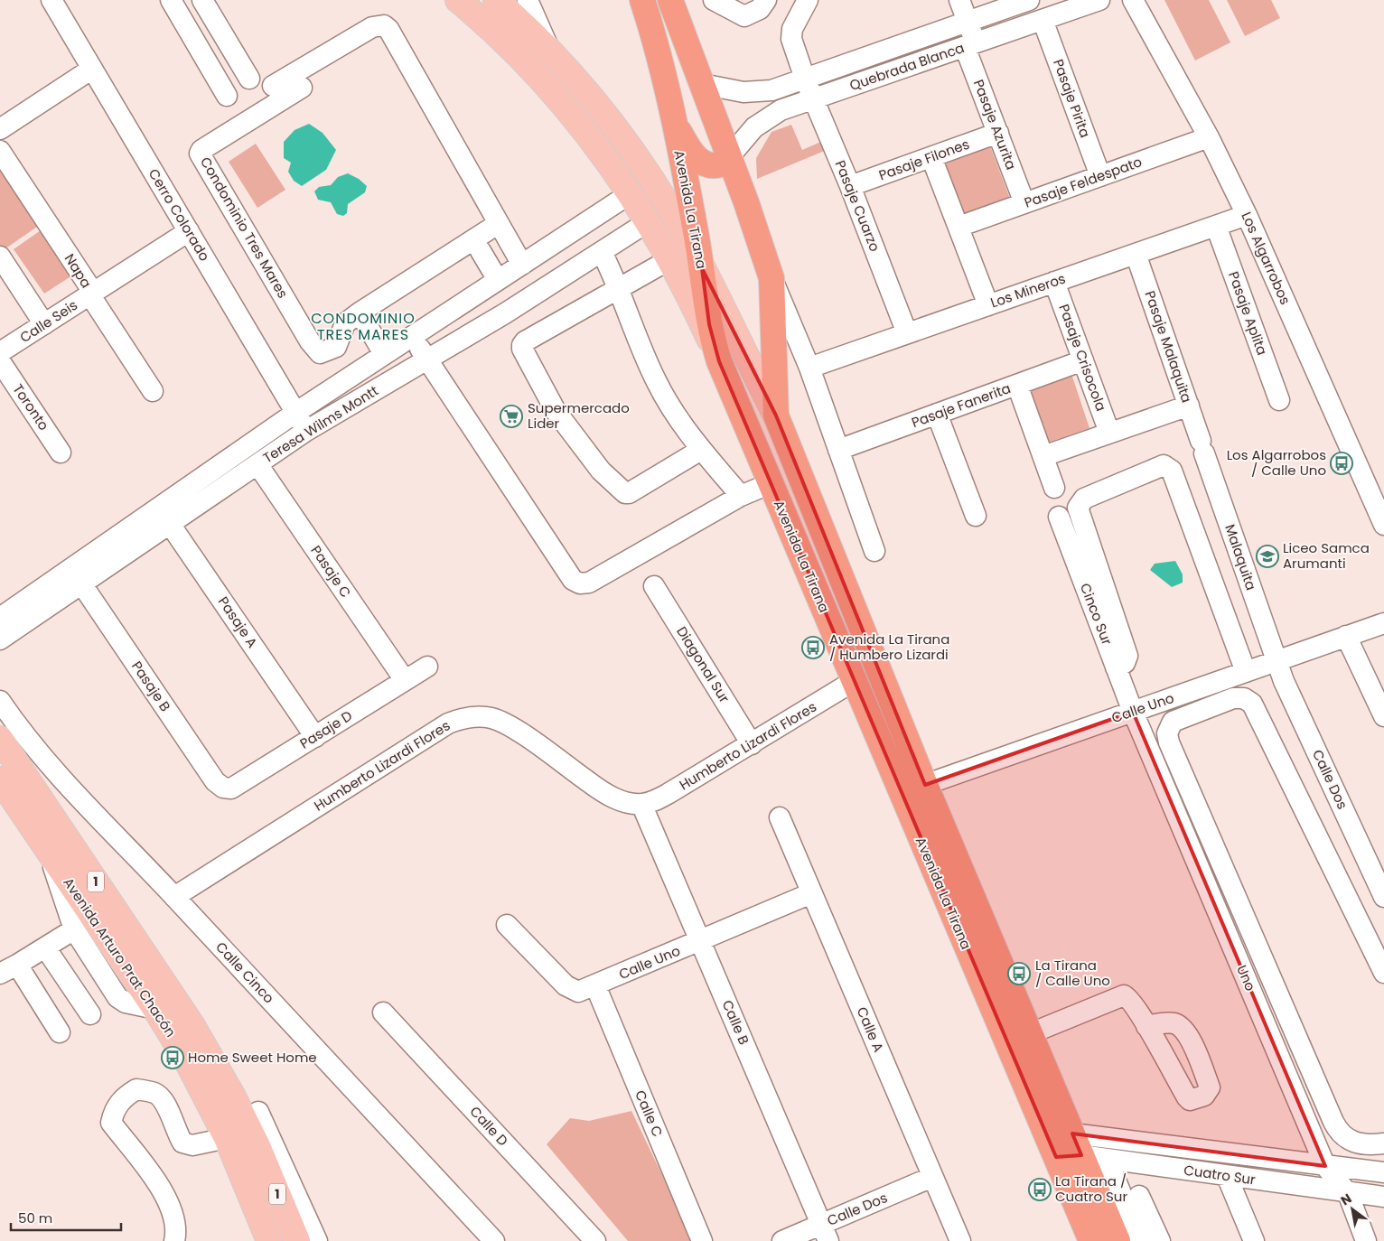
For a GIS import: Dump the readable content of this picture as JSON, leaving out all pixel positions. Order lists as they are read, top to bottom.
{
  "streets": {
    "highway": ["Avenida La Tirana"],
    "main road": ["1", "Avenida Arturo Prat Chacón"],
    "street": [
      "Quebrada Blanca",
      "Pasaje Pirita",
      "Pasaje Azurita",
      "Pasaje Filones",
      "Pasaje Feldespato",
      "Pasaje Cuarzo",
      "Cerro Colorado",
      "Condominio Tres Mares",
      "Los Algarrobos",
      "Napa",
      "Los Mineros",
      "Pasaje Aplita",
      "Calle Seis",
      "Pasaje Malaquita",
      "Pasaje Crisocola",
      "Pasaje Fanerita",
      "Toronto",
      "Teresa Wilms Montt",
      "Malaquita",
      "Pasaje C",
      "Cinco Sur",
      "Pasaje A",
      "Diagonal Sur",
      "Pasaje B",
      "Calle Uno",
      "Pasaje D",
      "Humberto Lizardi Flores",
      "Calle Dos",
      "Calle Cinco",
      "Uno",
      "Calle B",
      "Calle A",
      "Calle C",
      "Calle D",
      "Cuatro Sur"
    ]
  },
  "crossings": [
    ["Quebrada Blanca", "Pasaje Pirita"],
    ["Quebrada Blanca", "Pasaje Azurita"],
    ["Quebrada Blanca", "Pasaje Cuarzo"],
    ["Quebrada Blanca", "Avenida La Tirana"],
    ["Pasaje Pirita", "Pasaje Feldespato"],
    ["Pasaje Azurita", "Pasaje Filones"],
    ["Pasaje Azurita", "Pasaje Feldespato"],
    ["Pasaje Filones", "Pasaje Cuarzo"],
    ["Pasaje Feldespato", "Los Algarrobos"],
    ["Pasaje Cuarzo", "Los Mineros"],
    ["Avenida La Tirana", "Los Mineros"],
    ["Avenida La Tirana", "Pasaje Fanerita"],
    ["Avenida La Tirana", "Calle Uno"],
    ["Avenida La Tirana", "Humberto Lizardi Flores"],
    ["Avenida La Tirana", "Cuatro Sur"],
    ["Cerro Colorado", "Calle Seis"],
    ["Cerro Colorado", "Teresa Wilms Montt"],
    ["Los Algarrobos", "Los Mineros"],
    ["Napa", "Calle Seis"],
    ["Los Mineros", "Pasaje Aplita"],
    ["Los Mineros", "Pasaje Malaquita"],
    ["Los Mineros", "Pasaje Crisocola"],
    ["Pasaje Malaquita", "Malaquita"],
    ["Pasaje Crisocola", "Pasaje Fanerita"],
    ["Teresa Wilms Montt", "Pasaje C"],
    ["Teresa Wilms Montt", "Pasaje A"],
    ["Teresa Wilms Montt", "Pasaje B"],
    ["Malaquita", "Calle Uno"],
    ["Malaquita", "Calle Dos"],
    ["Pasaje C", "Pasaje D"],
    ["Cinco Sur", "Calle Uno"],
    ["Cinco Sur", "Uno"],
    ["Pasaje A", "Pasaje D"],
    ["Diagonal Sur", "Humberto Lizardi Flores"],
    ["Pasaje B", "Pasaje D"],
    ["Calle Uno", "Calle Dos"],
    ["Calle Uno", "Uno"],
    ["Calle Uno", "Calle B"],
    ["Calle Uno", "Calle A"],
    ["Calle Uno", "Calle C"],
    ["Humberto Lizardi Flores", "Calle Cinco"],
    ["Humberto Lizardi Flores", "Calle B"],
    ["Calle Dos", "Calle B"],
    ["Calle Dos", "Calle A"],
    ["Uno", "Cuatro Sur"]
  ],
  "districts": ["CONDOMINIO TRES MARES"],
  "places": {
    "supermarket": ["Supermercado Lider"],
    "bus stop": [
      "Los Algarrobos / Calle Uno",
      "Avenida La Tirana / Humbero Lizardi",
      "La Tirana / Calle Uno",
      "Home Sweet Home",
      "La Tirana / Cuatro Sur"
    ],
    "school or university": ["Liceo Samca Arumanti"]
  },
  "scale_bar": "50 m",
  "north": "top left"
}
